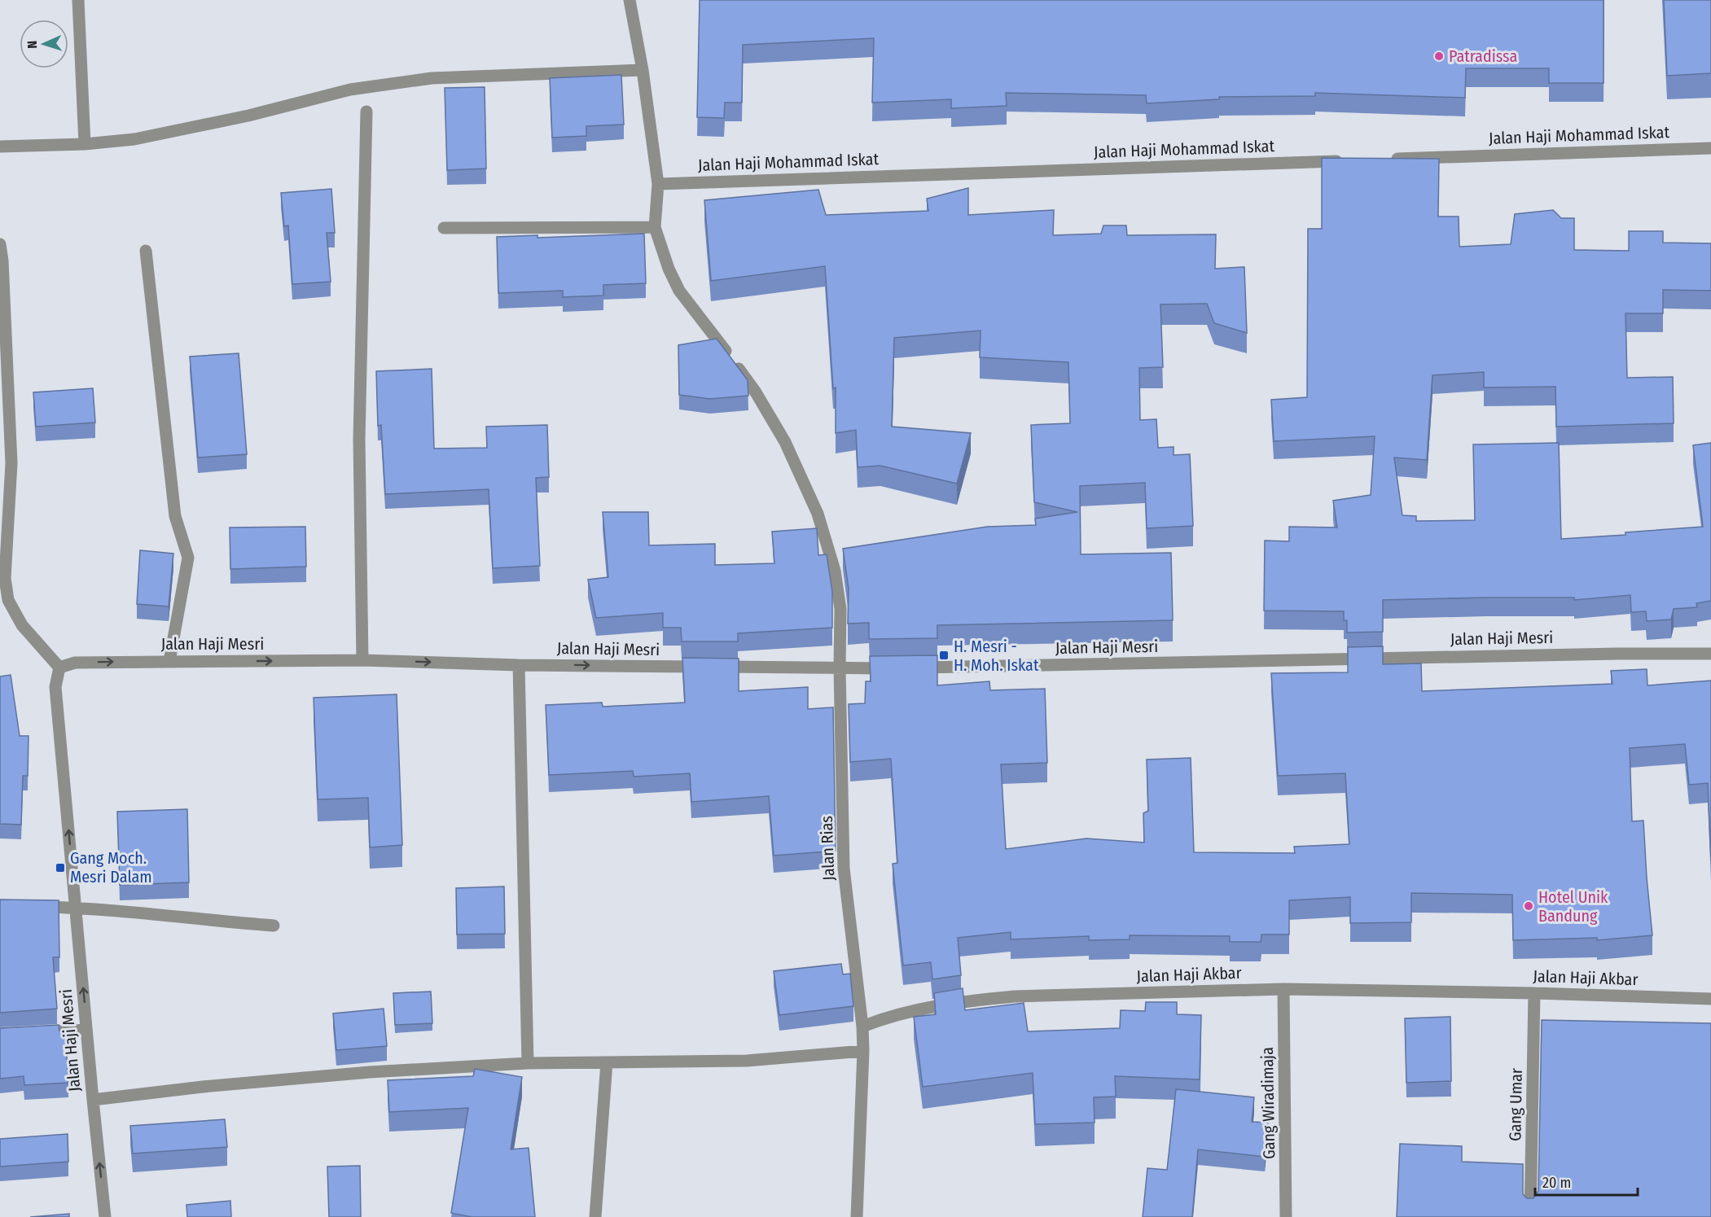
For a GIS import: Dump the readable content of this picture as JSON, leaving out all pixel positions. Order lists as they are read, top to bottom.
{
  "streets": {
    "street": [
      "Jalan Haji Mohammad Iskat",
      "Jalan Haji Mesri",
      "Jalan Rias",
      "Jalan Haji Akbar",
      "Gang Wiradimaja",
      "Gang Umar"
    ]
  },
  "crossings": [
    ["Jalan Haji Mesri", "Jalan Rias"],
    ["Jalan Rias", "Jalan Haji Akbar"],
    ["Jalan Haji Akbar", "Gang Wiradimaja"],
    ["Jalan Haji Akbar", "Gang Umar"]
  ],
  "places": {
    "other": ["Patradissa", "Hotel Unik Bandung"],
    "transit": ["H. Mesri - H. Moh. Iskat", "Gang Moch. Mesri Dalam"]
  },
  "scale_bar": "20 m",
  "north": "left"
}
